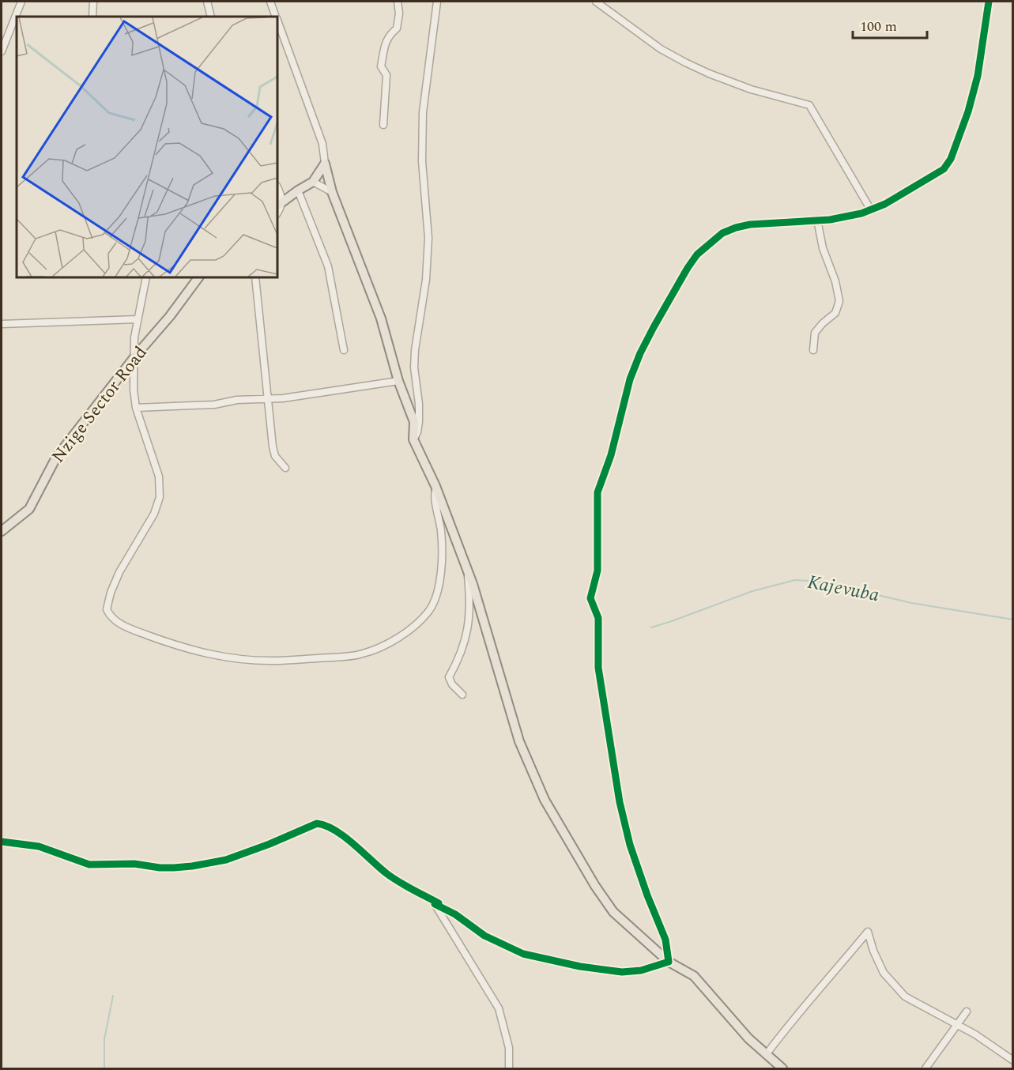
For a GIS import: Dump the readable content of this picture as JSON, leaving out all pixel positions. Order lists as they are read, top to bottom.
{
  "streets": {
    "main road": ["Nzige Sector Road"]
  },
  "water": ["Kajevuba"],
  "scale_bar": "100 m"
}
